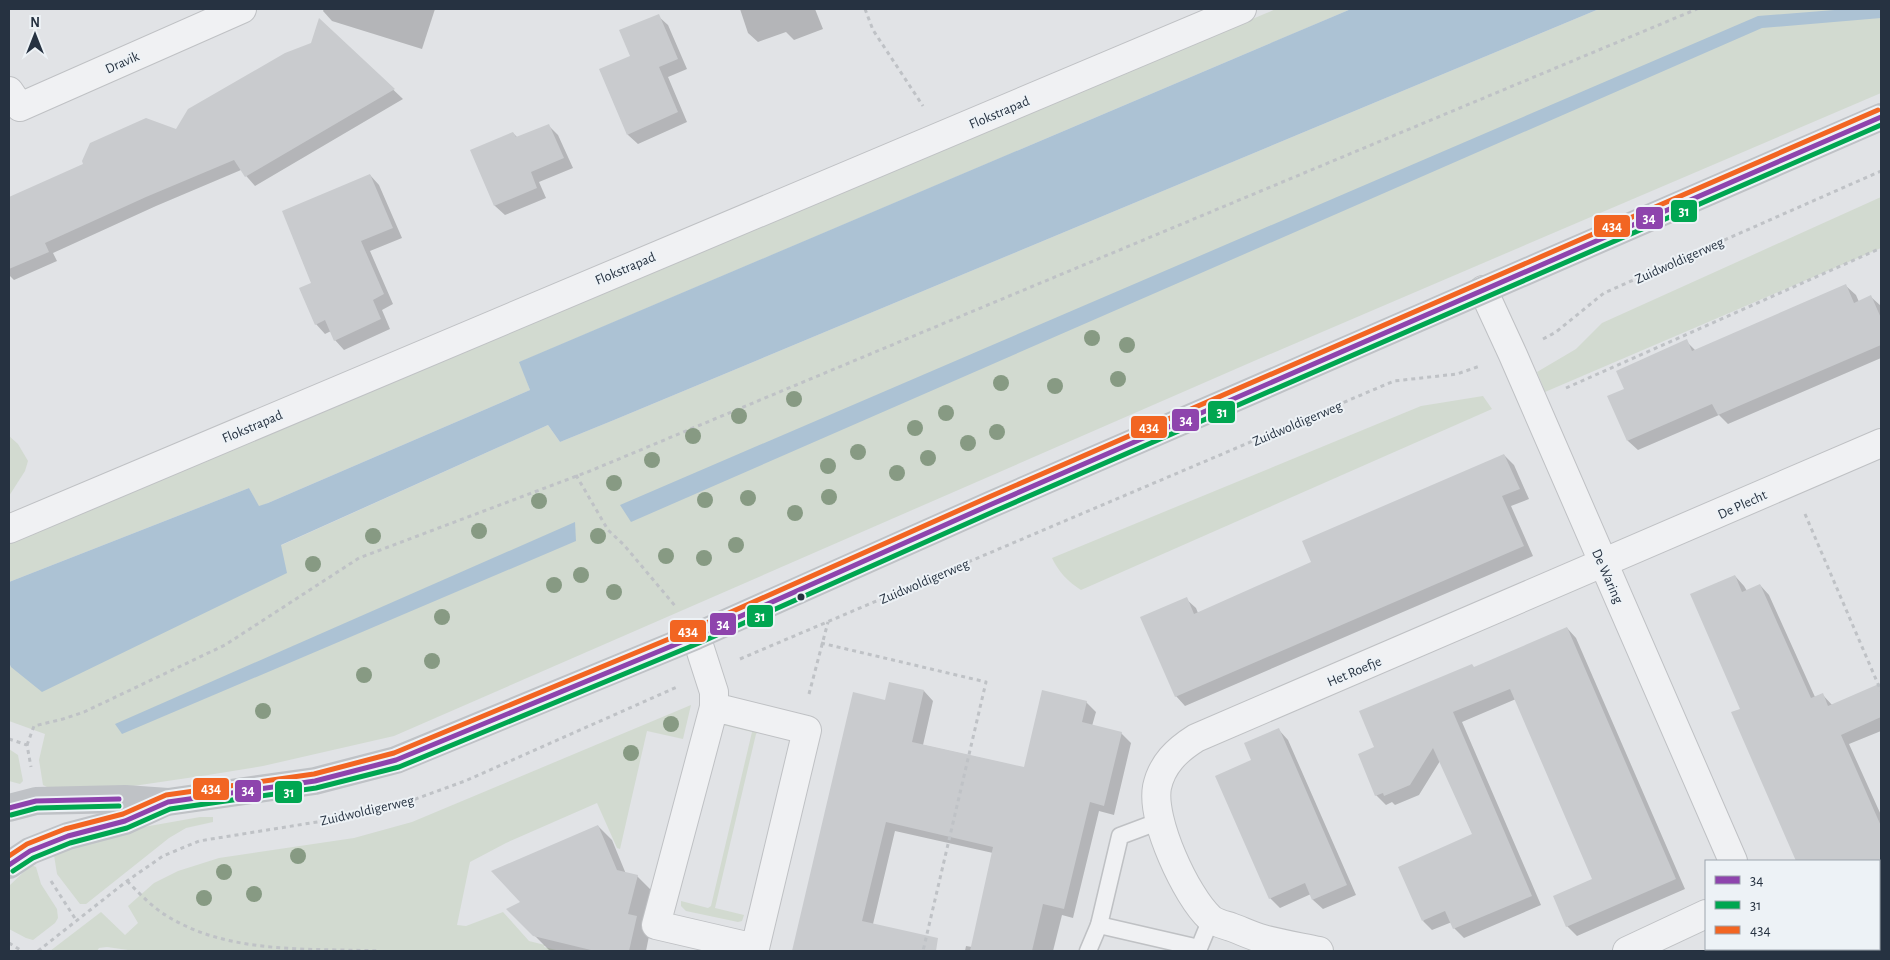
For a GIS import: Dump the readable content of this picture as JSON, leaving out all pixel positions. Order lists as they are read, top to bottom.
{
  "streets": {
    "street": [
      "Dravik",
      "Flokstrapad",
      "De Plecht",
      "De Waring",
      "Het Roefje"
    ],
    "path": ["Zuidwoldigerweg"]
  },
  "crossings": [
    ["Zuidwoldigerweg", "De Waring"],
    ["De Plecht", "De Waring"],
    ["De Plecht", "Het Roefje"],
    ["De Waring", "Het Roefje"]
  ],
  "lines": ["transit line 434", "transit line 34", "transit line 31"],
  "legend": ["34", "31", "434"],
  "north": "top"
}
